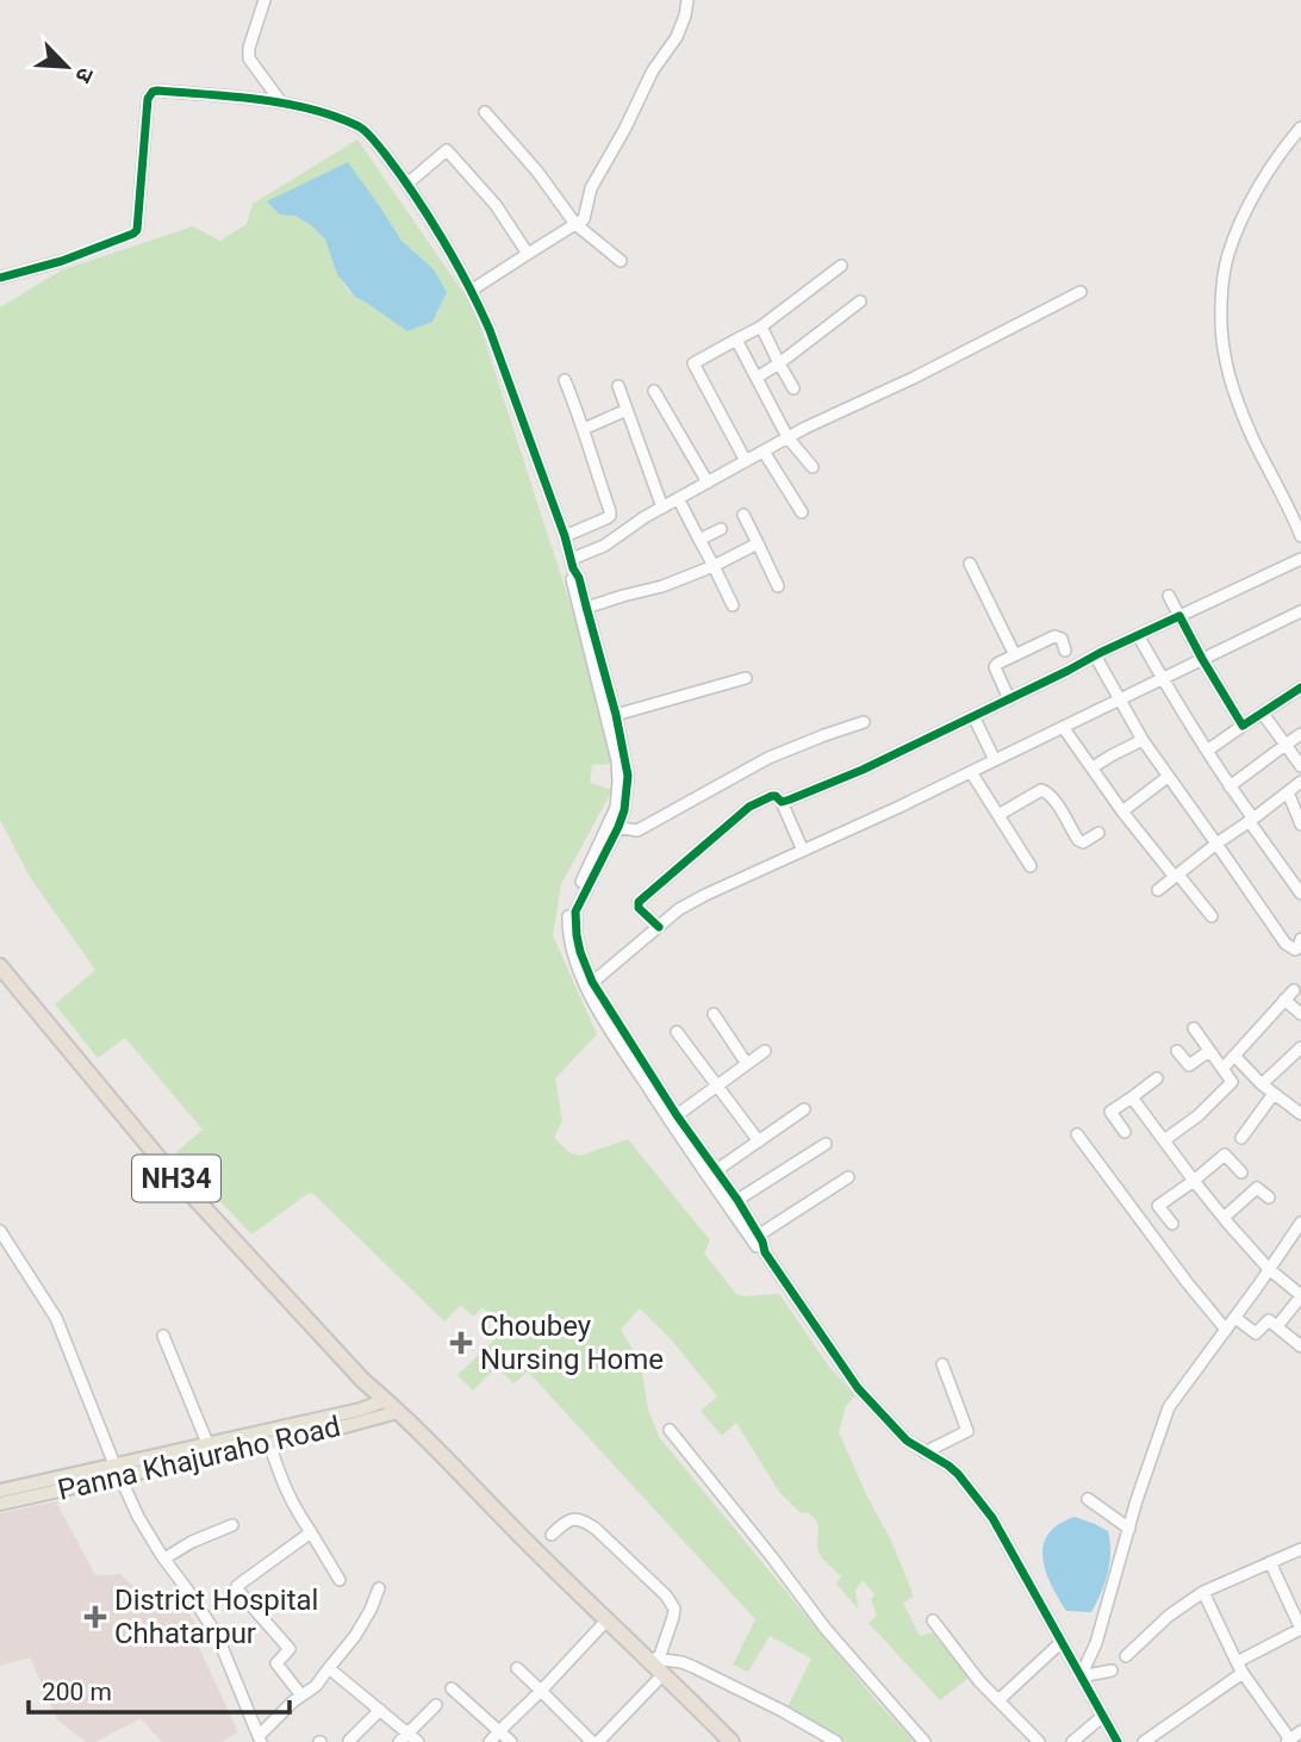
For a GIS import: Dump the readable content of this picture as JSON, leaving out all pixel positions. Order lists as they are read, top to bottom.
{
  "streets": {
    "highway": ["NH34"],
    "main road": ["Panna Khajuraho Road"]
  },
  "crossings": [
    ["NH34", "Panna Khajuraho Road"]
  ],
  "places": {
    "health": ["Choubey Nursing Home", "District Hospital Chhatarpur"]
  },
  "scale_bar": "200 m",
  "north": "bottom right"
}
